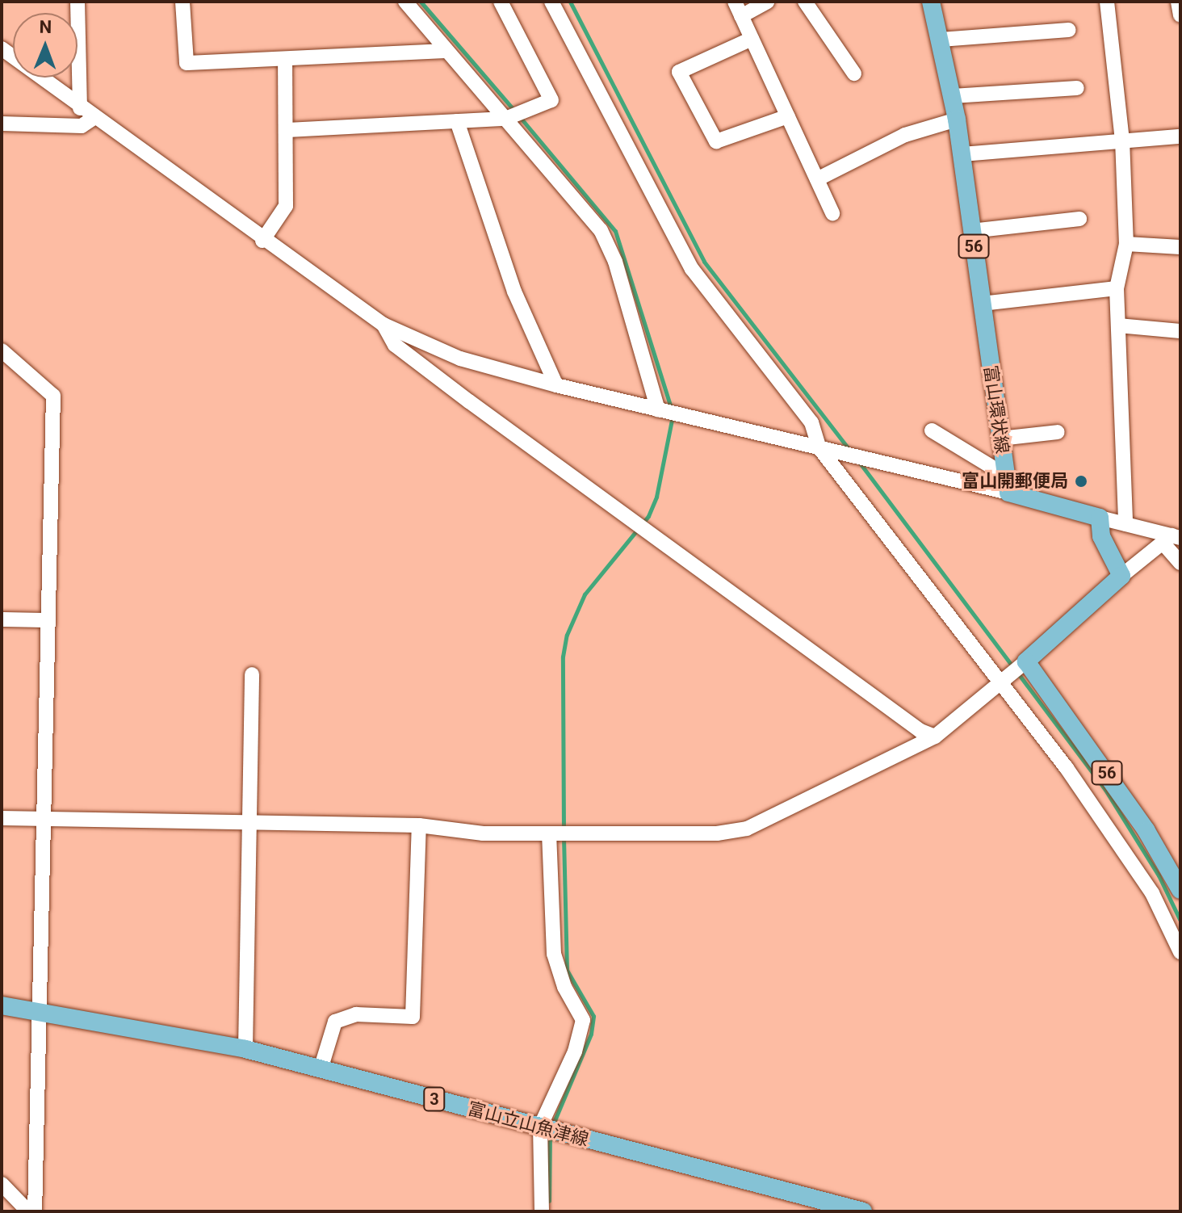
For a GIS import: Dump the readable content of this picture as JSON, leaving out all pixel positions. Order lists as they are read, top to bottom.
{
  "streets": {
    "main road": [
      "56",
      "富山環状線",
      "3",
      "富山立山魚津線"
    ]
  },
  "places": ["富山開郵便局"],
  "north": "top"
}
